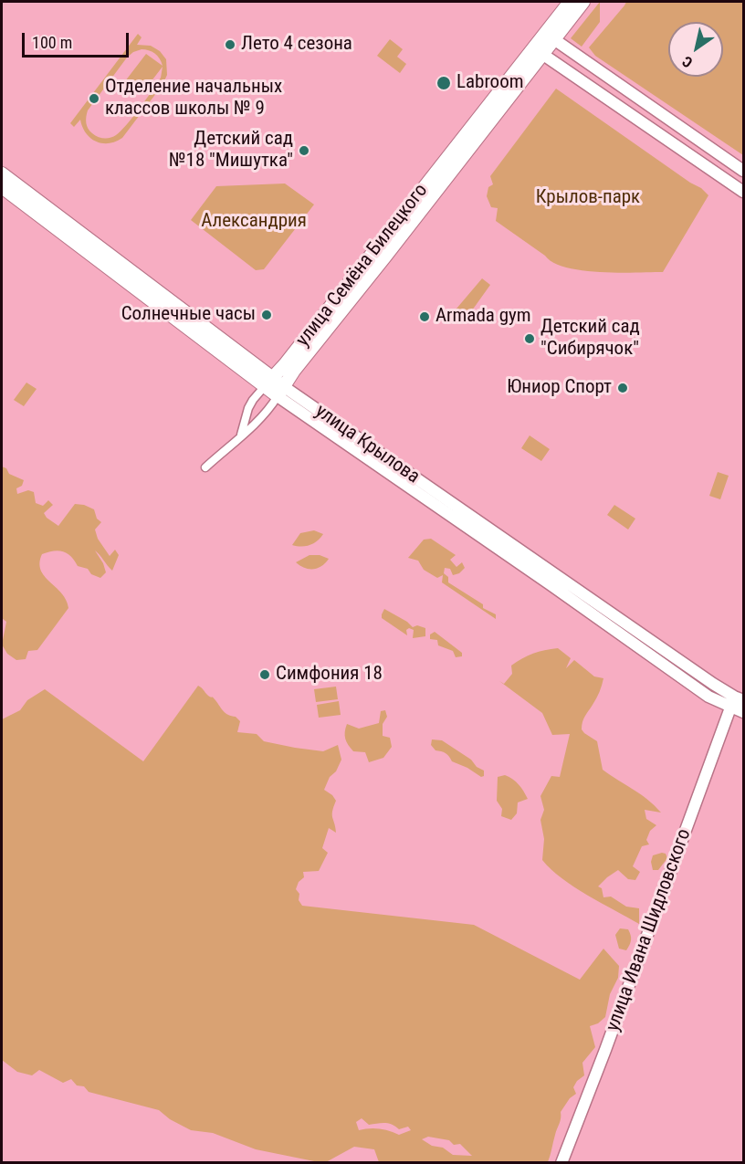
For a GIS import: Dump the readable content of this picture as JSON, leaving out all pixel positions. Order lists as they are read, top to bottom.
{
  "streets": {
    "main road": ["улица Семёна Билецкого", "улица Крылова"],
    "street": ["улица Ивана Шидловского"]
  },
  "crossings": [
    ["улица Семёна Билецкого", "улица Крылова"],
    ["улица Крылова", "улица Ивана Шидловского"]
  ],
  "parks": ["Крылов-парк", "Александрия"],
  "places": [
    "Лето 4 сезона",
    "Labroom",
    "Отделение начальных классов школы № 9",
    "Детский сад №18 \"Мишутка\"",
    "Солнечные часы",
    "Armada gym",
    "Детский сад \"Сибирячок\"",
    "Юниор Спорт",
    "Симфония 18"
  ],
  "scale_bar": "100 m",
  "north": "bottom left"
}
